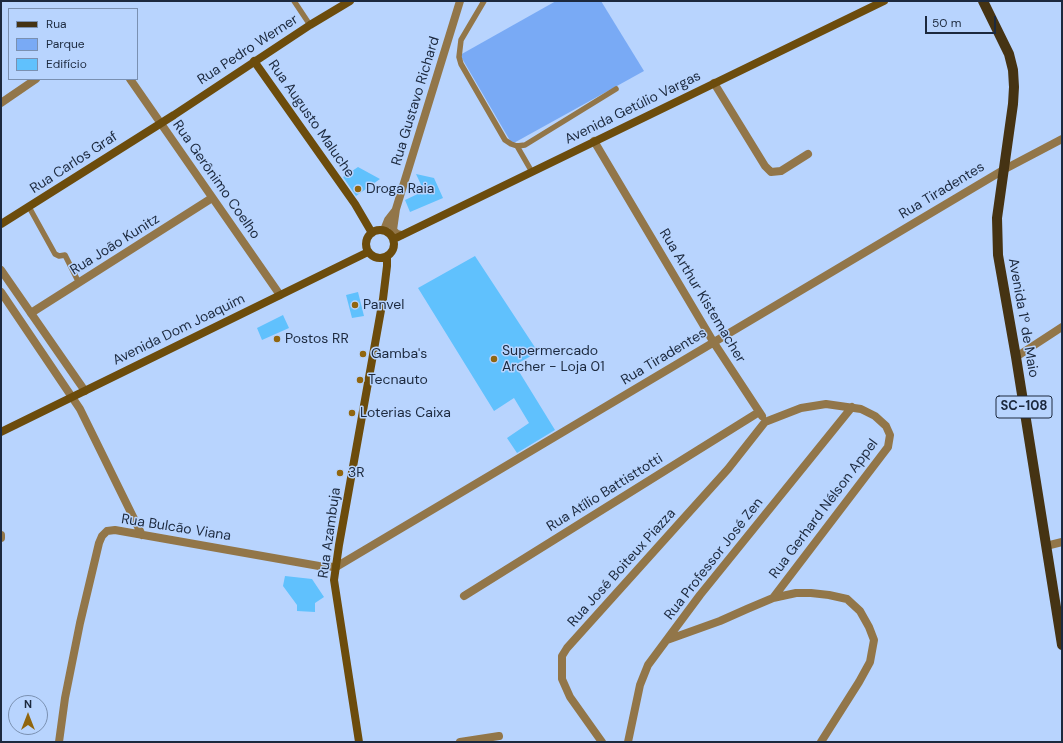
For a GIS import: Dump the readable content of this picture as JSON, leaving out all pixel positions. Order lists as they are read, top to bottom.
{
  "streets": {
    "main road": [
      "Rua Pedro Werner",
      "Avenida Getúlio Vargas",
      "Rua Augusto Maluche",
      "Rua Carlos Graf",
      "Avenida 1º de Maio",
      "Avenida Dom Joaquim",
      "SC-108",
      "Rua Azambuja"
    ],
    "street": [
      "Rua Gustavo Richard",
      "Rua Gerônimo Coelho",
      "Rua Tiradentes",
      "Rua João Kunitz",
      "Rua Arthur Kistemacher",
      "Rua Atílio Battisttotti",
      "Rua Gerhard Nélson Appel",
      "Rua Bulcão Viana",
      "Rua Professor José Zen",
      "Rua José Boiteux Piazza"
    ]
  },
  "crossings": [
    ["Rua Pedro Werner", "Rua Augusto Maluche"],
    ["Rua Pedro Werner", "Rua Carlos Graf"],
    ["Rua Pedro Werner", "Rua Gerônimo Coelho"],
    ["Rua Gustavo Richard", "Avenida Getúlio Vargas"],
    ["Rua Gustavo Richard", "Rua Augusto Maluche"],
    ["Rua Gustavo Richard", "Avenida Dom Joaquim"],
    ["Rua Gustavo Richard", "Rua Azambuja"],
    ["Avenida Getúlio Vargas", "Rua Augusto Maluche"],
    ["Avenida Getúlio Vargas", "Rua Arthur Kistemacher"],
    ["Avenida Getúlio Vargas", "Avenida Dom Joaquim"],
    ["Avenida Getúlio Vargas", "Rua Azambuja"],
    ["Rua Augusto Maluche", "Avenida Dom Joaquim"],
    ["Rua Augusto Maluche", "Rua Azambuja"],
    ["Rua Carlos Graf", "Rua Gerônimo Coelho"],
    ["Rua Gerônimo Coelho", "Rua João Kunitz"],
    ["Rua Gerônimo Coelho", "Avenida Dom Joaquim"],
    ["Rua Tiradentes", "Rua Arthur Kistemacher"],
    ["Rua Tiradentes", "Avenida 1º de Maio"],
    ["Rua Tiradentes", "Rua Bulcão Viana"],
    ["Rua Tiradentes", "Rua Azambuja"],
    ["Rua Arthur Kistemacher", "Rua Atílio Battisttotti"],
    ["Rua Arthur Kistemacher", "Rua Gerhard Nélson Appel"],
    ["Rua Arthur Kistemacher", "Rua José Boiteux Piazza"],
    ["Avenida Dom Joaquim", "Rua Azambuja"],
    ["Rua Gerhard Nélson Appel", "Rua Professor José Zen"],
    ["Rua Gerhard Nélson Appel", "Rua José Boiteux Piazza"],
    ["Rua Bulcão Viana", "Rua Azambuja"]
  ],
  "places": [
    "Droga Raia",
    "Panvel",
    "Postos RR",
    "Gamba's",
    "Supermercado Archer - Loja 01",
    "Tecnauto",
    "Loterias Caixa",
    "3R"
  ],
  "legend": ["Rua", "Parque", "Edifício"],
  "scale_bar": "50 m",
  "north": "top"
}
